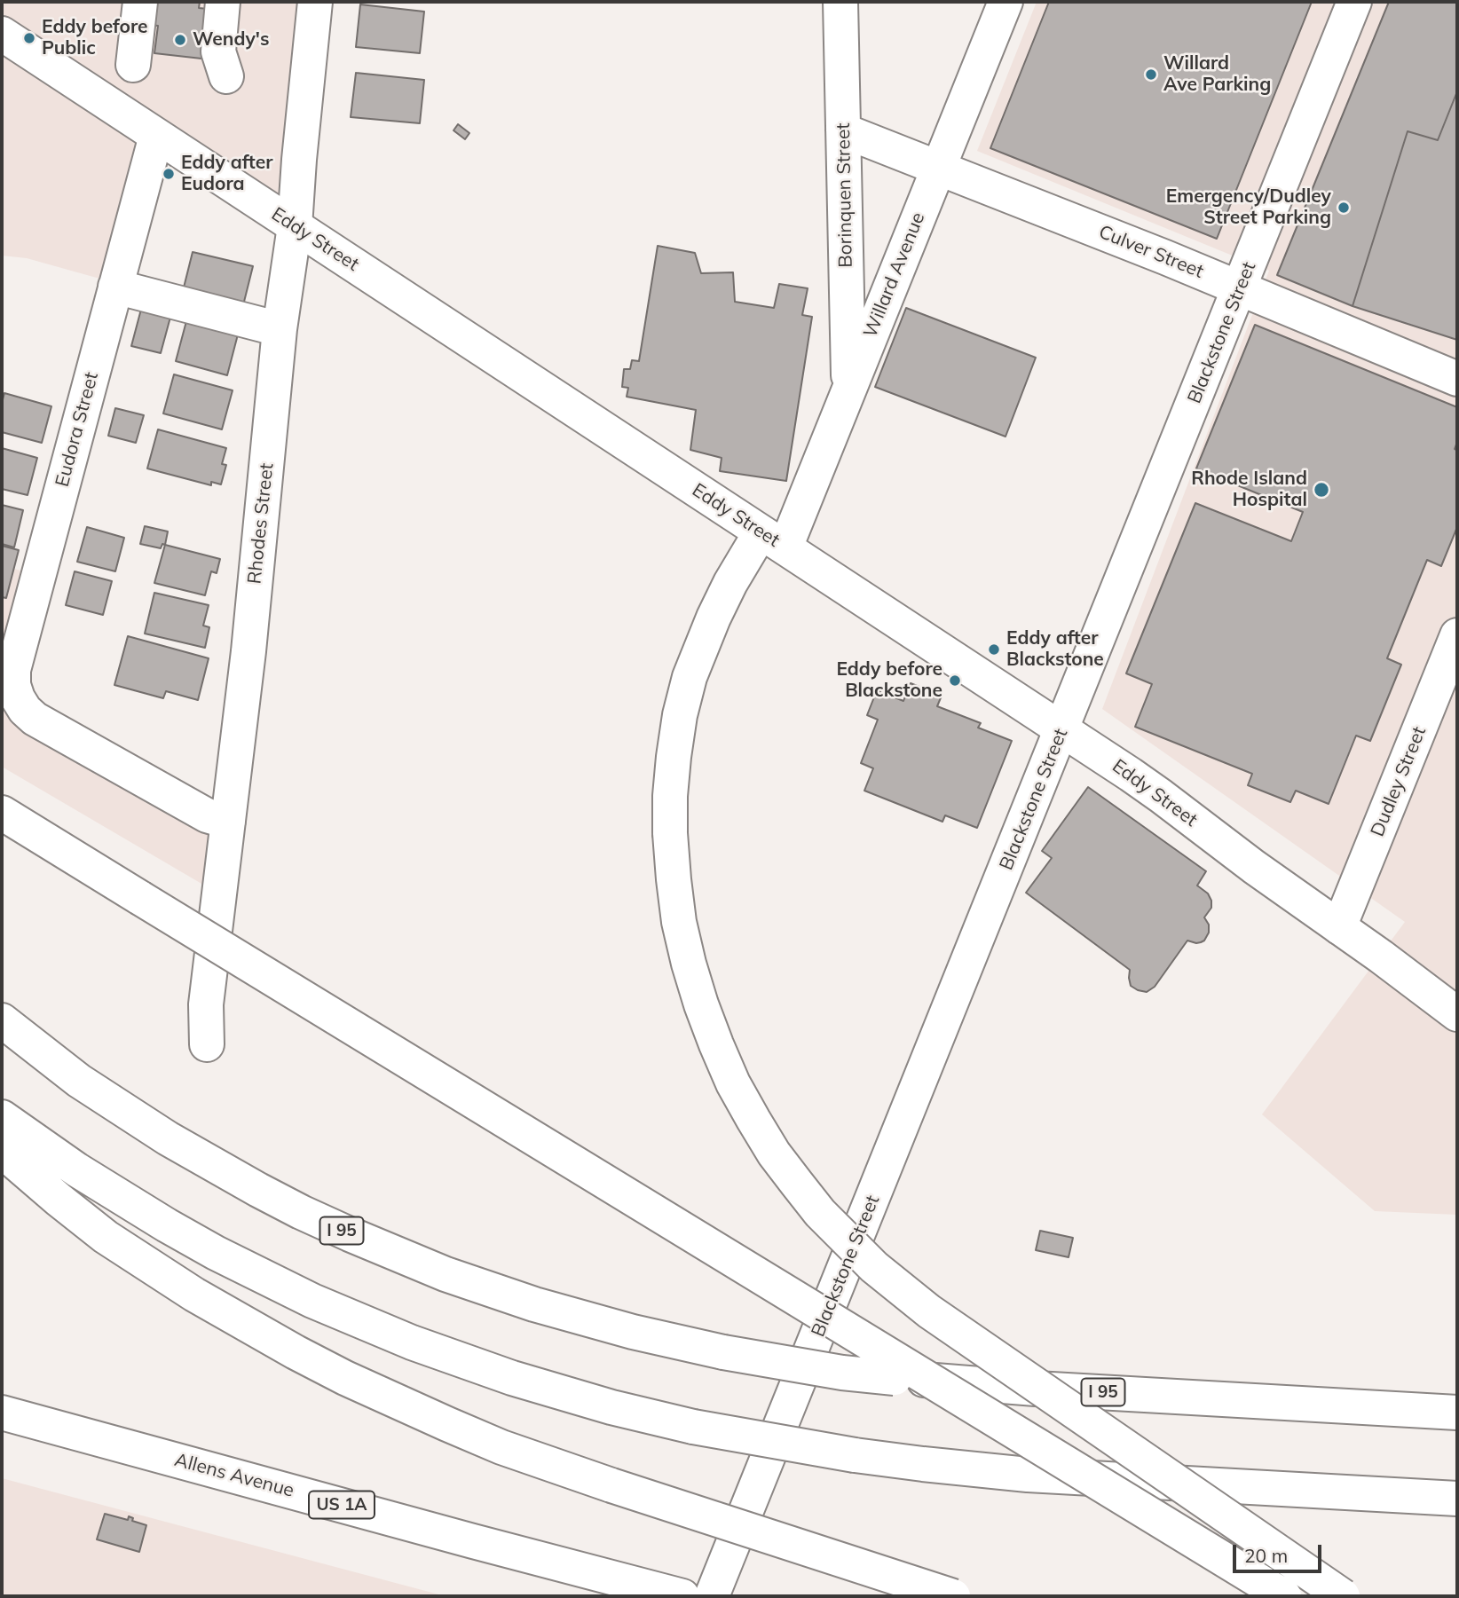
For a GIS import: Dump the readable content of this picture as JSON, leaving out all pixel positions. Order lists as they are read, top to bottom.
{
  "streets": {
    "main road": [
      "Borinquen Street",
      "Eddy Street",
      "Culver Street",
      "Willard Avenue",
      "Blackstone Street",
      "Eudora Street",
      "Rhodes Street",
      "Dudley Street",
      "I 95",
      "Allens Avenue",
      "US 1A"
    ]
  },
  "crossings": [
    ["Borinquen Street", "Culver Street"],
    ["Borinquen Street", "Willard Avenue"],
    ["Eddy Street", "Willard Avenue"],
    ["Eddy Street", "Blackstone Street"],
    ["Eddy Street", "Eudora Street"],
    ["Eddy Street", "Rhodes Street"],
    ["Eddy Street", "Dudley Street"],
    ["Culver Street", "Willard Avenue"],
    ["Culver Street", "Blackstone Street"],
    ["Eudora Street", "Rhodes Street"]
  ],
  "places": [
    "Eddy before Public",
    "Wendy's",
    "Willard Ave Parking",
    "Eddy after Eudora",
    "Emergency/Dudley Street Parking",
    "Rhode Island Hospital",
    "Eddy after Blackstone",
    "Eddy before Blackstone"
  ],
  "scale_bar": "20 m"
}
